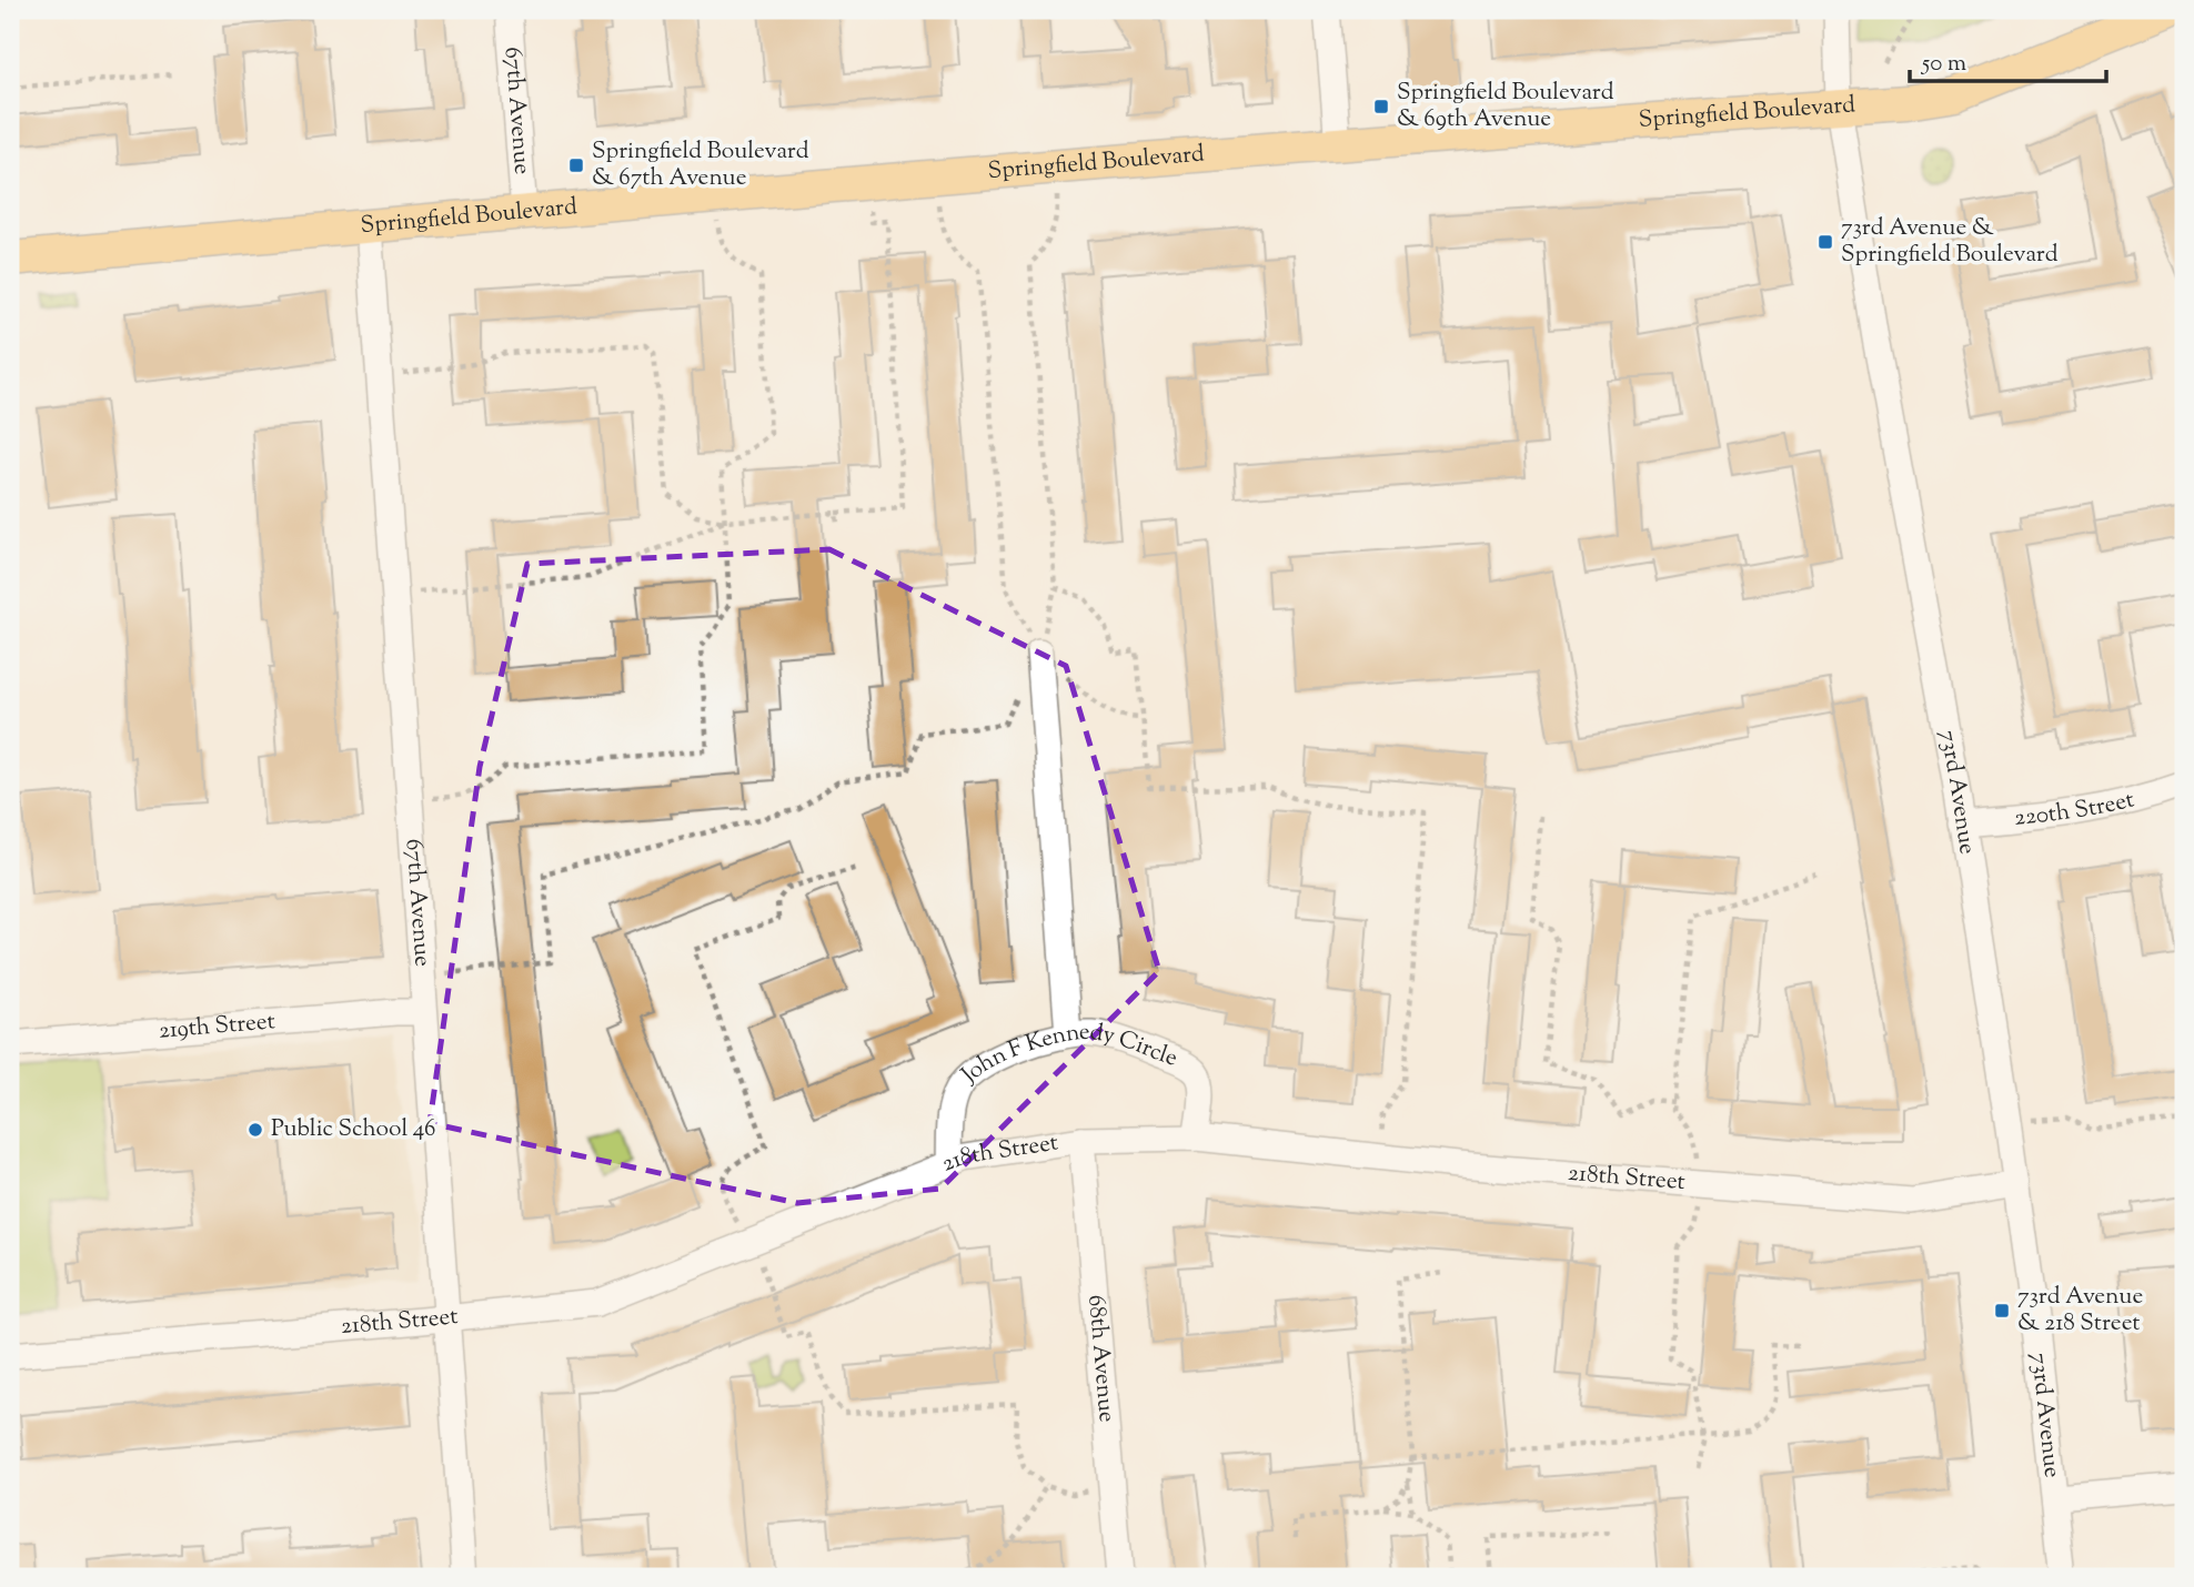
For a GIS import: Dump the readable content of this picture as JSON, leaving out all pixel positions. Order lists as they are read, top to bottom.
{
  "streets": {
    "main road": ["Springfield Boulevard"],
    "street": [
      "67th Avenue",
      "73rd Avenue",
      "220th Street",
      "219th Street",
      "John F Kennedy Circle",
      "218th Street",
      "68th Avenue"
    ]
  },
  "crossings": [
    ["67th Avenue", "Springfield Boulevard"],
    ["67th Avenue", "219th Street"],
    ["67th Avenue", "218th Street"],
    ["Springfield Boulevard", "73rd Avenue"],
    ["73rd Avenue", "220th Street"],
    ["73rd Avenue", "218th Street"],
    ["John F Kennedy Circle", "218th Street"],
    ["218th Street", "68th Avenue"]
  ],
  "places": {
    "transit": [
      "Springfield Boulevard & 69th Avenue",
      "Springfield Boulevard & 67th Avenue",
      "73rd Avenue & Springfield Boulevard",
      "73rd Avenue & 218 Street"
    ],
    "other": ["Public School 46"]
  },
  "scale_bar": "50 m"
}
